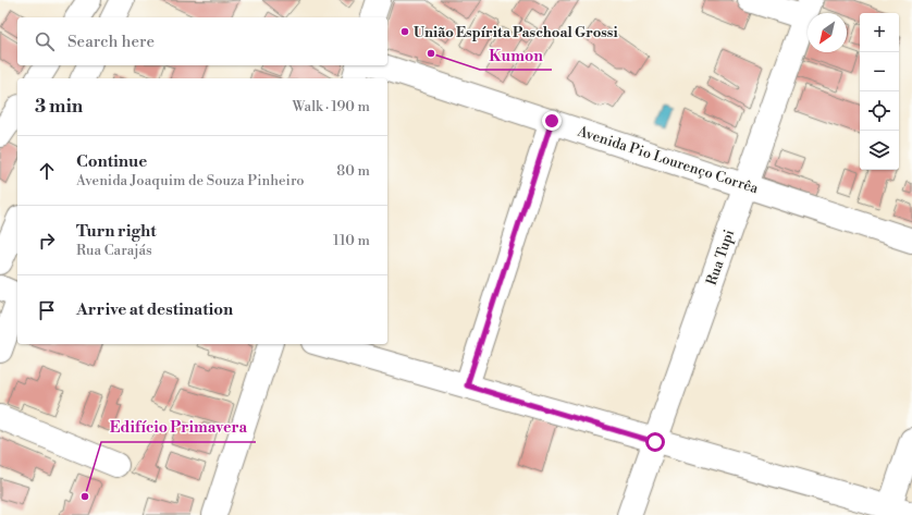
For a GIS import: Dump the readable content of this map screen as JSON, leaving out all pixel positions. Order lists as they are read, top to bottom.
{
  "streets": {
    "street": ["Avenida Pio Lourenço Corrêa", "Rua Tupi"]
  },
  "crossings": [
    ["Avenida Pio Lourenço Corrêa", "Rua Tupi"]
  ],
  "places": ["União Espírita Paschoal Grossi", "Kumon", "Edifício Primavera"],
  "north": "bottom left",
  "page": {
    "map_buttons": ["+", "−"],
    "search": "Search here",
    "heading": ["3 min", "Walk · 190 m"],
    "list": [
      ["Continue", "Avenida Joaquim de Souza Pinheiro", "80 m"],
      ["Turn right", "Rua Carajás", "110 m"],
      "Arrive at destination"
    ]
  }
}
